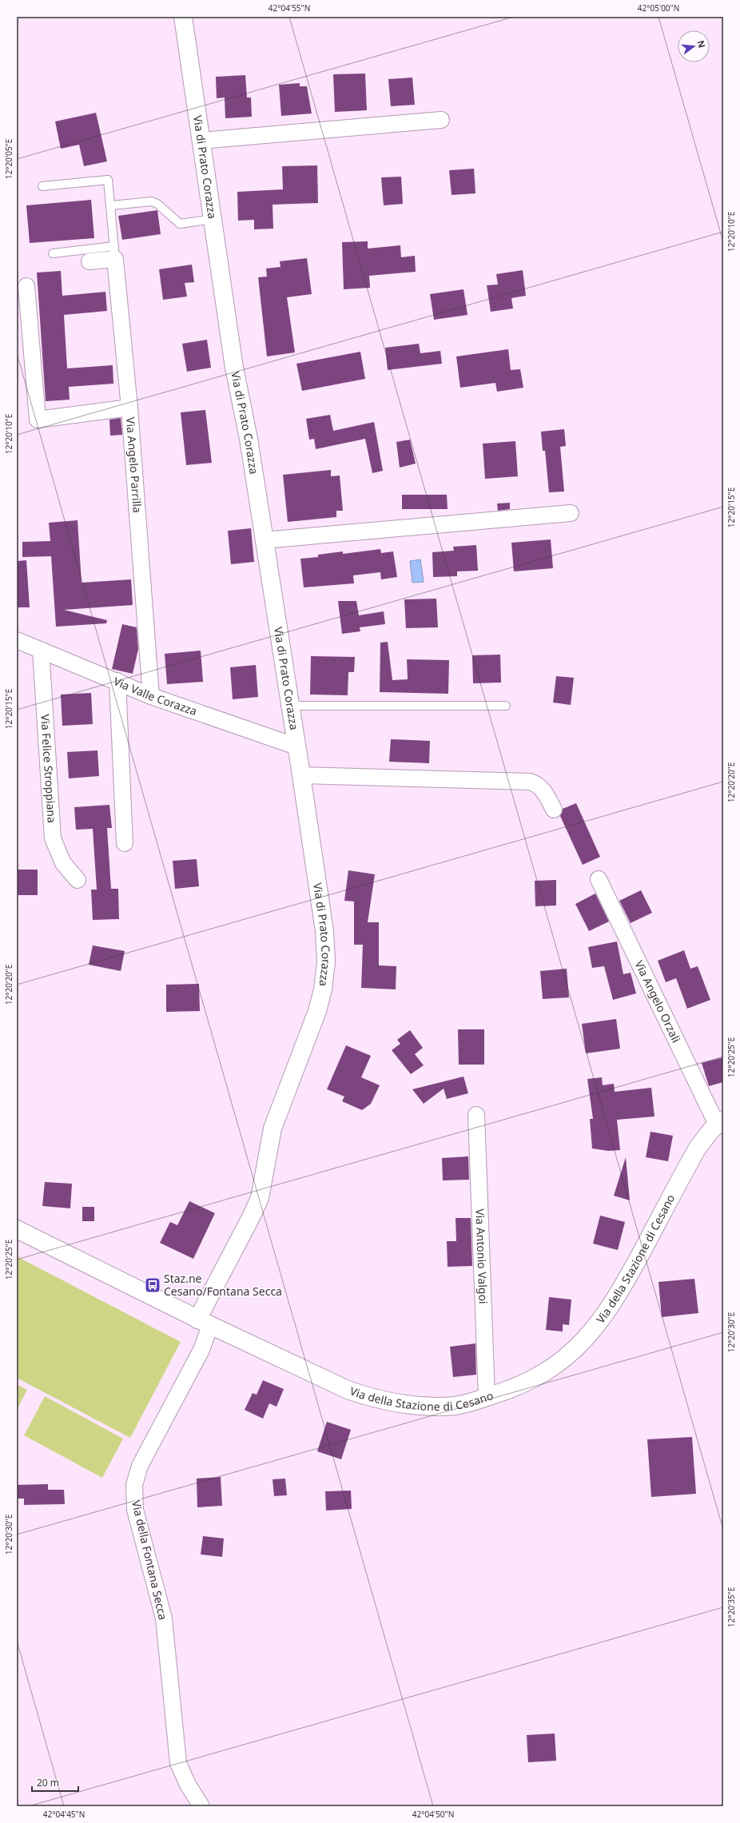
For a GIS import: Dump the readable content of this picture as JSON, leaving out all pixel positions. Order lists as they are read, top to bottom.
{
  "streets": {
    "street": [
      "Via di Prato Corazza",
      "Via Angelo Parrilla",
      "Via Valle Corazza",
      "Via Felice Stroppiana",
      "Via Angelo Orzali",
      "Via Antonio Valgoi",
      "Via della Stazione di Cesano",
      "Via della Fontana Secca"
    ]
  },
  "crossings": [
    ["Via di Prato Corazza", "Via Valle Corazza"],
    ["Via di Prato Corazza", "Via della Stazione di Cesano"],
    ["Via di Prato Corazza", "Via della Fontana Secca"],
    ["Via Angelo Parrilla", "Via Valle Corazza"],
    ["Via Valle Corazza", "Via Felice Stroppiana"],
    ["Via Angelo Orzali", "Via della Stazione di Cesano"],
    ["Via Antonio Valgoi", "Via della Stazione di Cesano"],
    ["Via della Stazione di Cesano", "Via della Fontana Secca"]
  ],
  "places": {
    "bus stop": ["Staz.ne Cesano/Fontana Secca"]
  },
  "scale_bar": "20 m",
  "north": "right",
  "coordinates": [
    "42°04'55\"N",
    "42°05'00\"N",
    "12°20'05\"E",
    "12°20'10\"E",
    "12°20'15\"E",
    "12°20'20\"E",
    "12°20'25\"E",
    "12°20'30\"E",
    "12°20'35\"E",
    "42°04'45\"N",
    "42°04'50\"N"
  ]
}
